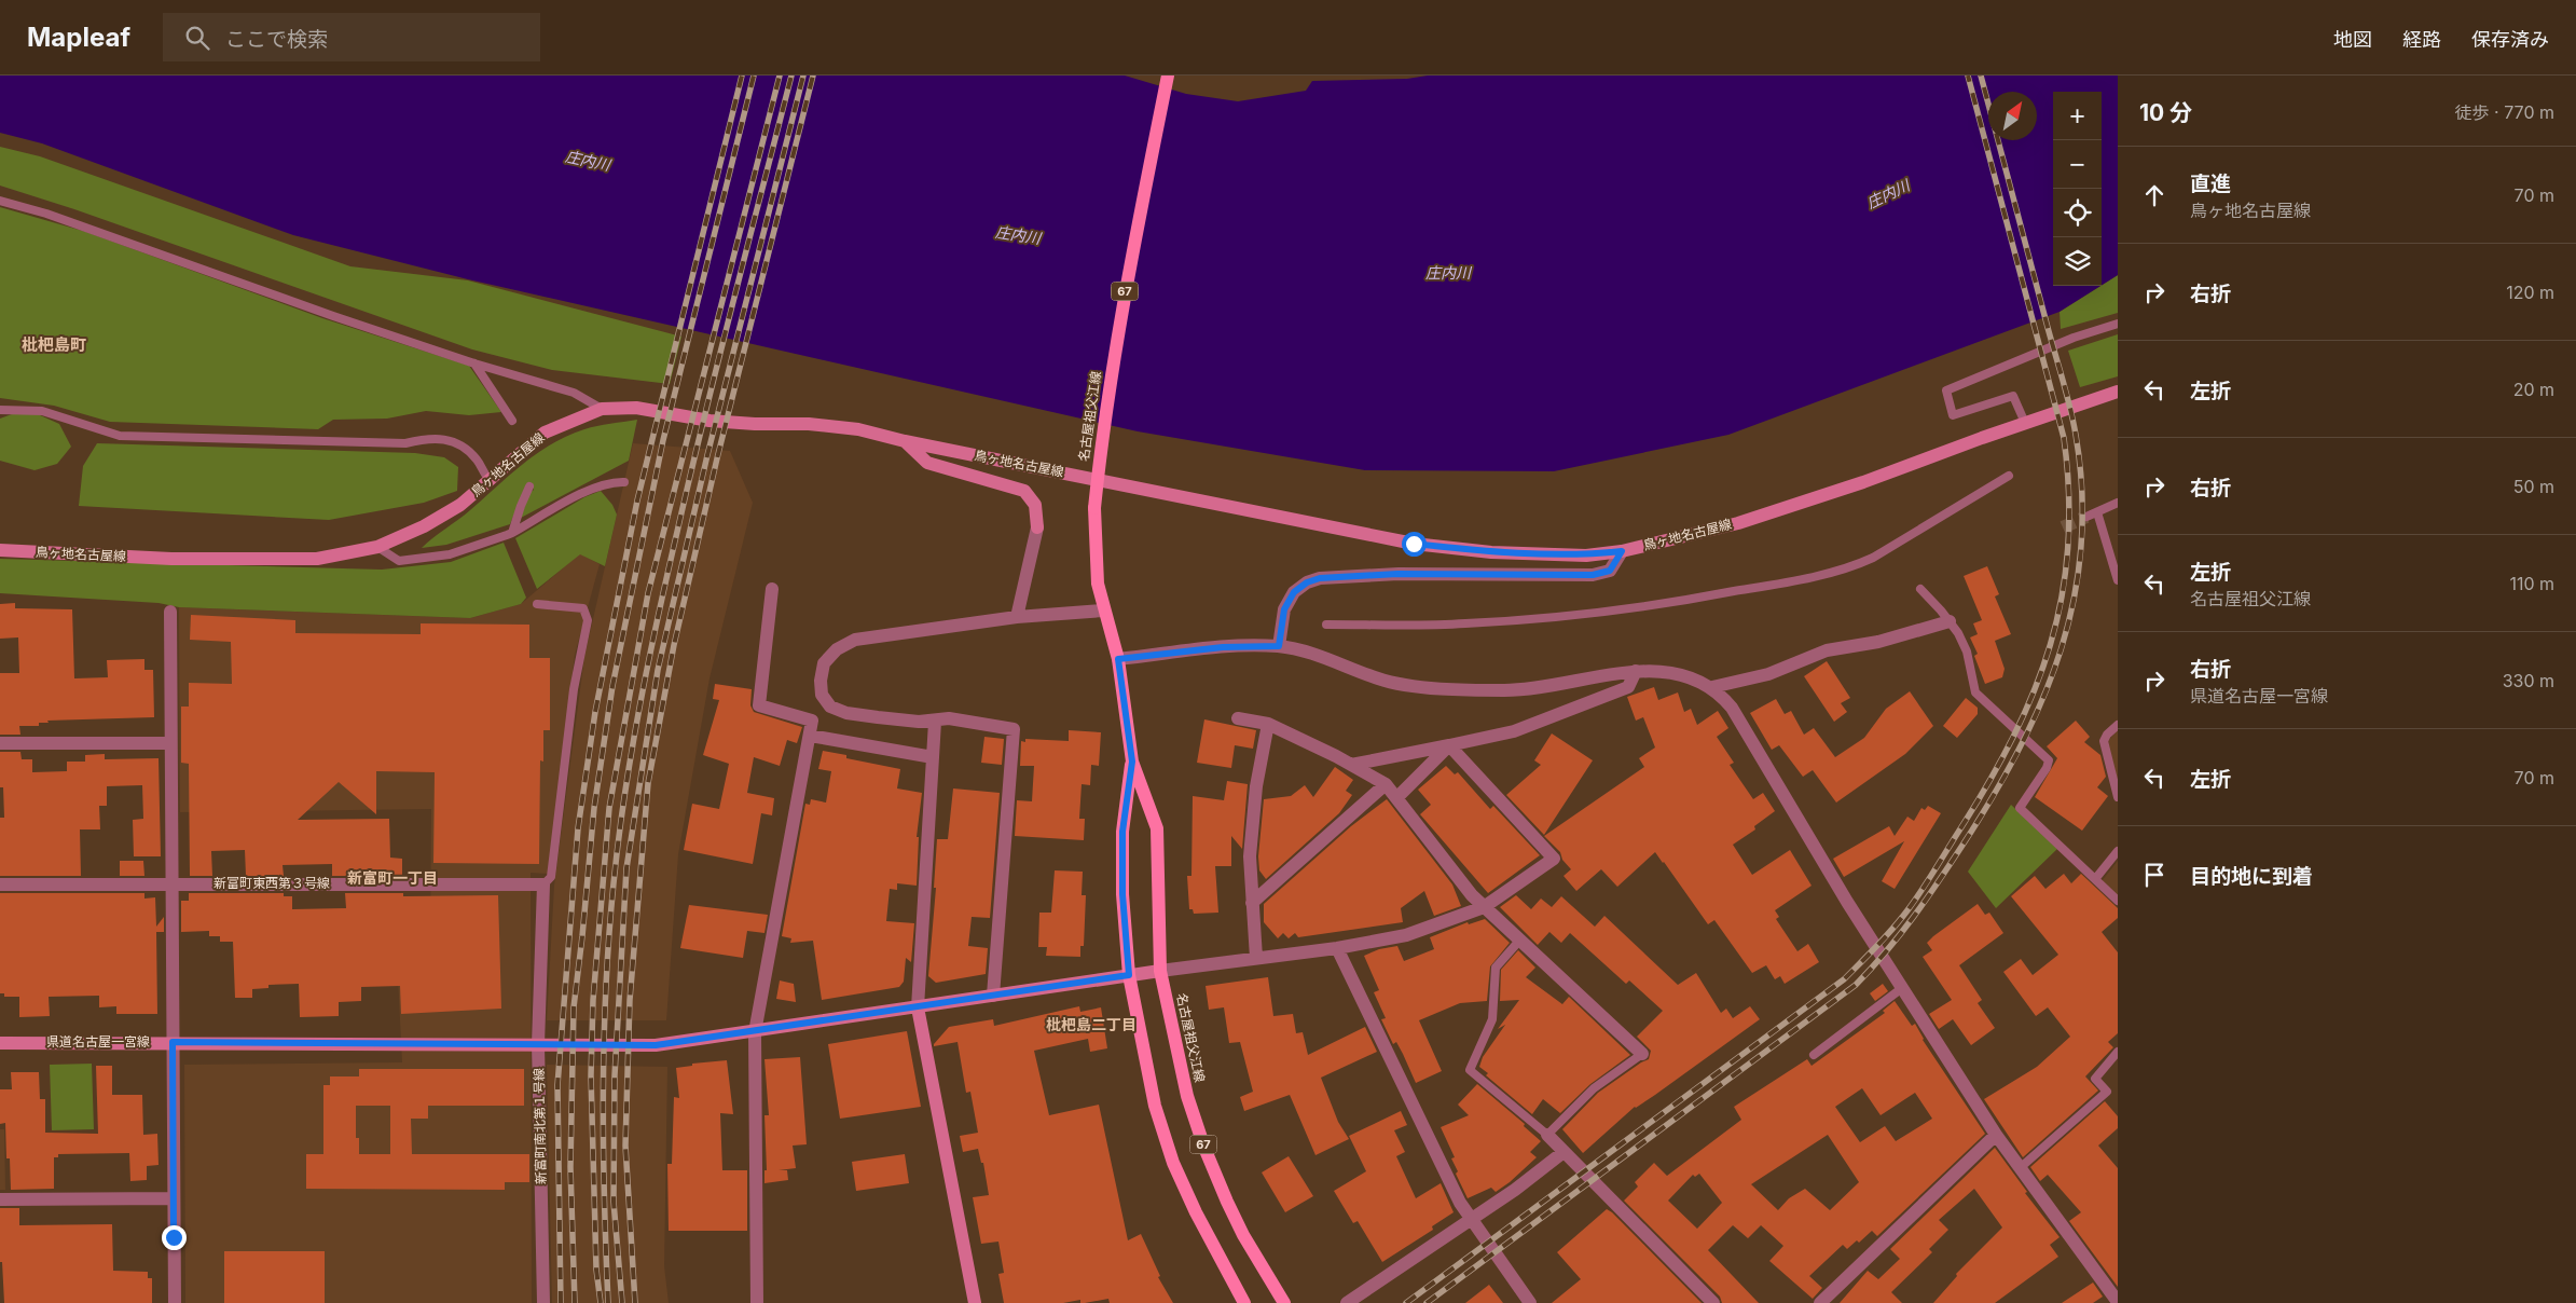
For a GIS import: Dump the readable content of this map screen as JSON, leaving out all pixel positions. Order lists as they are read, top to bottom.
{
  "streets": {
    "main road": [
      "67",
      "名古屋祖父江線",
      "鳥ヶ地名古屋線",
      "県道名古屋一宮線"
    ],
    "street": ["新富町東西第３号線", "新富町南北第１号線"]
  },
  "crossings": [
    ["名古屋祖父江線", "県道名古屋一宮線"],
    ["新富町東西第３号線", "新富町南北第１号線"],
    ["県道名古屋一宮線", "新富町南北第１号線"]
  ],
  "districts": ["枇杷島町", "新富町一丁目", "枇杷島二丁目"],
  "water": ["庄内川"],
  "north": "top right",
  "page": {
    "header": "Mapleaf",
    "search": "ここで検索",
    "nav": ["地図", "経路", "保存済み"],
    "heading": ["10 分", "徒歩 · 770 m"],
    "map_buttons": ["+", "−"],
    "list": [
      ["直進", "鳥ヶ地名古屋線", "70 m"],
      ["右折", "120 m"],
      ["左折", "20 m"],
      ["右折", "50 m"],
      ["左折", "名古屋祖父江線", "110 m"],
      ["右折", "県道名古屋一宮線", "330 m"],
      ["左折", "70 m"],
      "目的地に到着"
    ]
  }
}
